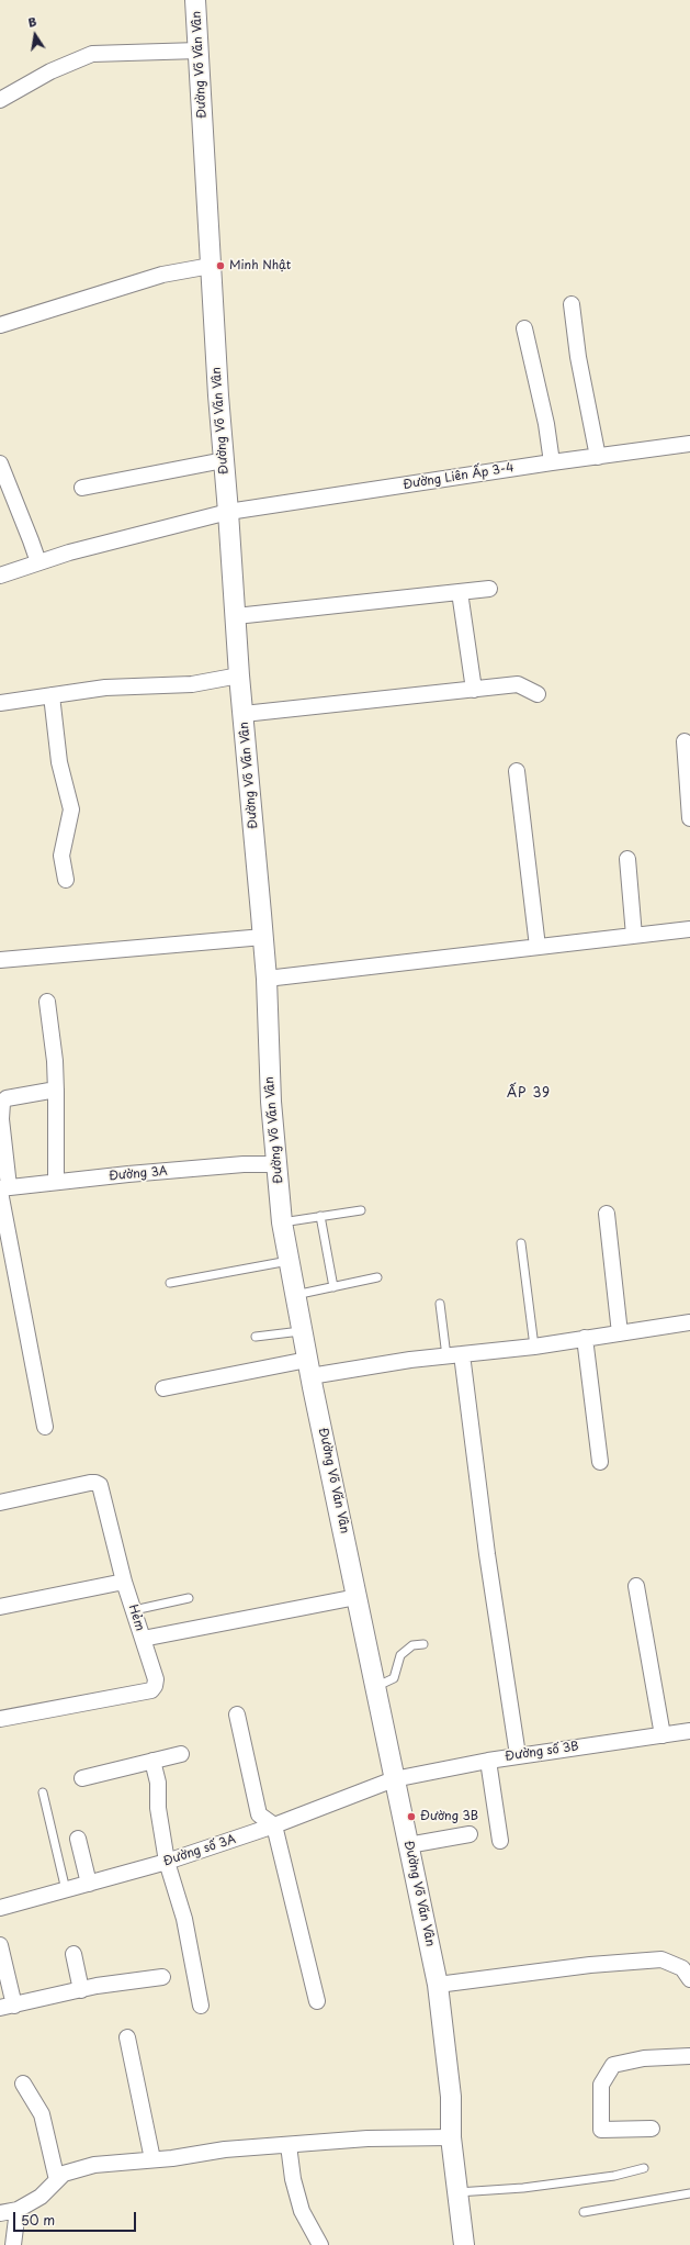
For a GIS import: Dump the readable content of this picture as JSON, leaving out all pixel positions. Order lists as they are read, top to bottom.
{
  "streets": {
    "street": [
      "Đường Võ Văn Vân",
      "Đường Liên Ấp 3-4",
      "Đường 3A",
      "Hẻm",
      "Đường số 3B",
      "Đường số 3A"
    ]
  },
  "crossings": [
    ["Đường Võ Văn Vân", "Đường Liên Ấp 3-4"],
    ["Đường Võ Văn Vân", "Đường 3A"],
    ["Đường Võ Văn Vân", "Hẻm"],
    ["Đường Võ Văn Vân", "Đường số 3B"],
    ["Đường Võ Văn Vân", "Đường số 3A"],
    ["Đường số 3B", "Đường số 3A"]
  ],
  "districts": ["ẤP 39"],
  "places": ["Minh Nhật", "Đường 3B"],
  "scale_bar": "50 m",
  "north": "top"
}
